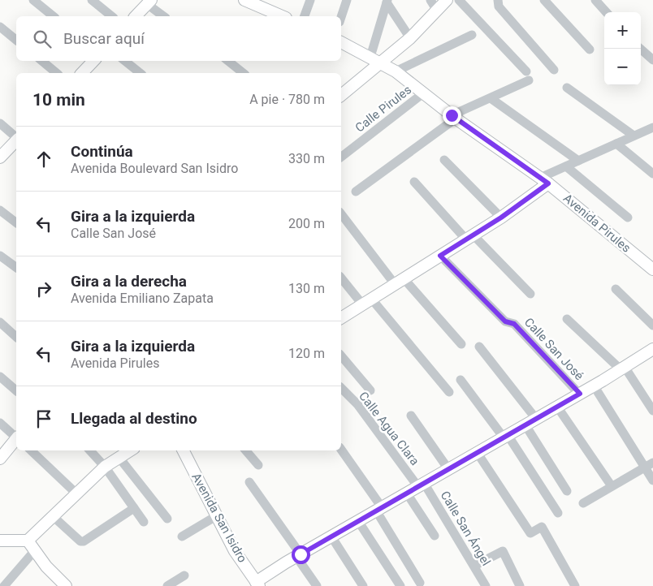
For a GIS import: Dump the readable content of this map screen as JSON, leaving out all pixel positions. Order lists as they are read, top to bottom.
{
  "streets": {
    "main road": ["Avenida Pirules", "Avenida San Isidro"],
    "street": [
      "Calle Pirules",
      "Calle San José",
      "Calle Agua Clara",
      "Calle San Ángel"
    ]
  },
  "crossings": [
    ["Calle Pirules", "Avenida Pirules"],
    ["Calle Agua Clara", "Calle San Ángel"]
  ],
  "page": {
    "map_buttons": ["+", "−"],
    "search": "Buscar aquí",
    "heading": ["10 min", "A pie · 780 m"],
    "list": [
      ["Continúa", "Avenida Boulevard San Isidro", "330 m"],
      ["Gira a la izquierda", "Calle San José", "200 m"],
      ["Gira a la derecha", "Avenida Emiliano Zapata", "130 m"],
      ["Gira a la izquierda", "Avenida Pirules", "120 m"],
      "Llegada al destino"
    ]
  }
}
